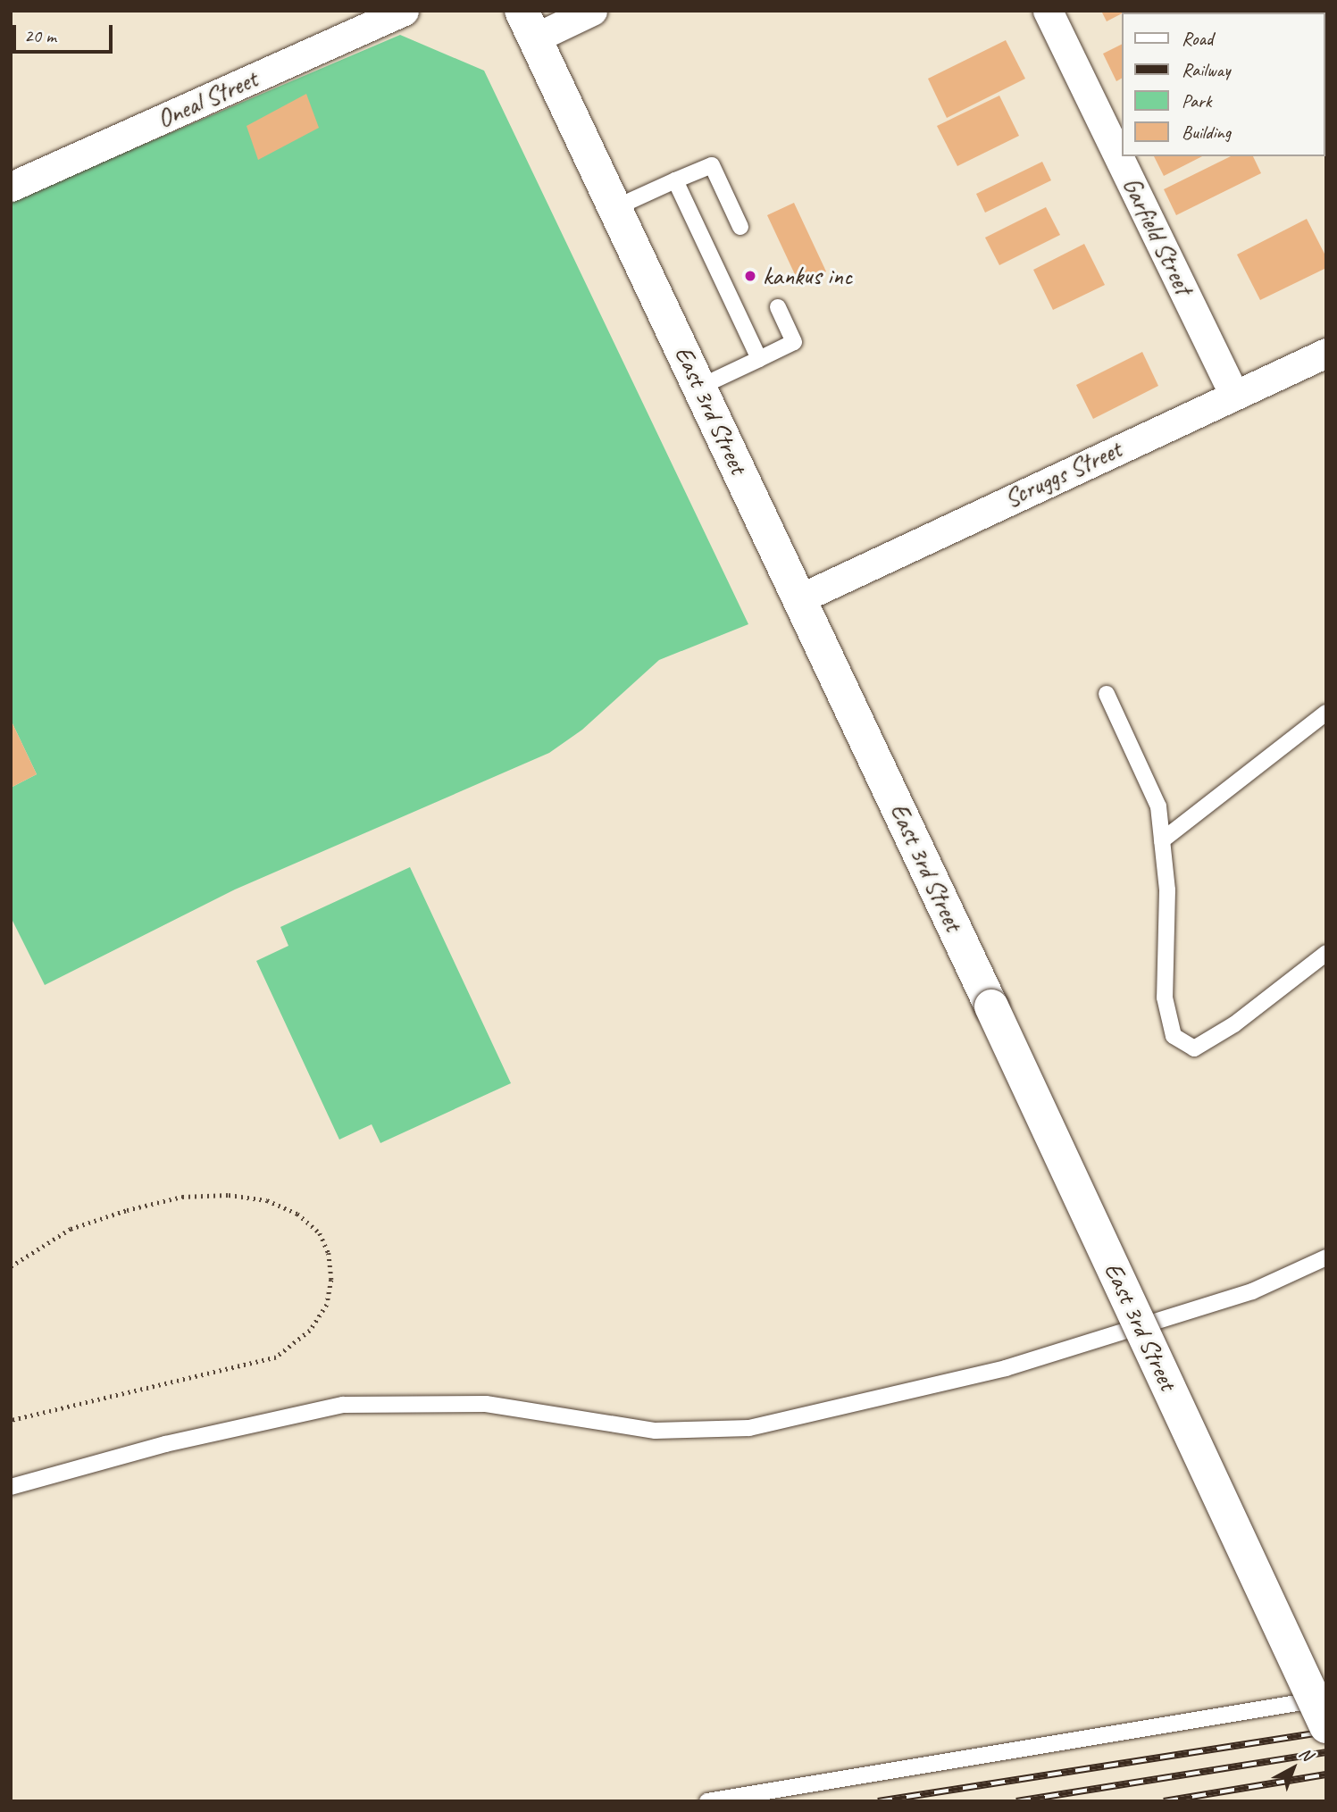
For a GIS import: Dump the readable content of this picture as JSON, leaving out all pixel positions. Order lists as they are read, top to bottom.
{
  "streets": {
    "main road": ["East 3rd Street"],
    "street": ["Oneal Street", "Garfield Street", "Scruggs Street"]
  },
  "crossings": [
    ["Garfield Street", "Scruggs Street"],
    ["East 3rd Street", "Scruggs Street"]
  ],
  "places": ["kankus inc"],
  "legend": [
    "Road",
    "Railway",
    "Park",
    "Building"
  ],
  "scale_bar": "20 m",
  "north": "top right"
}
